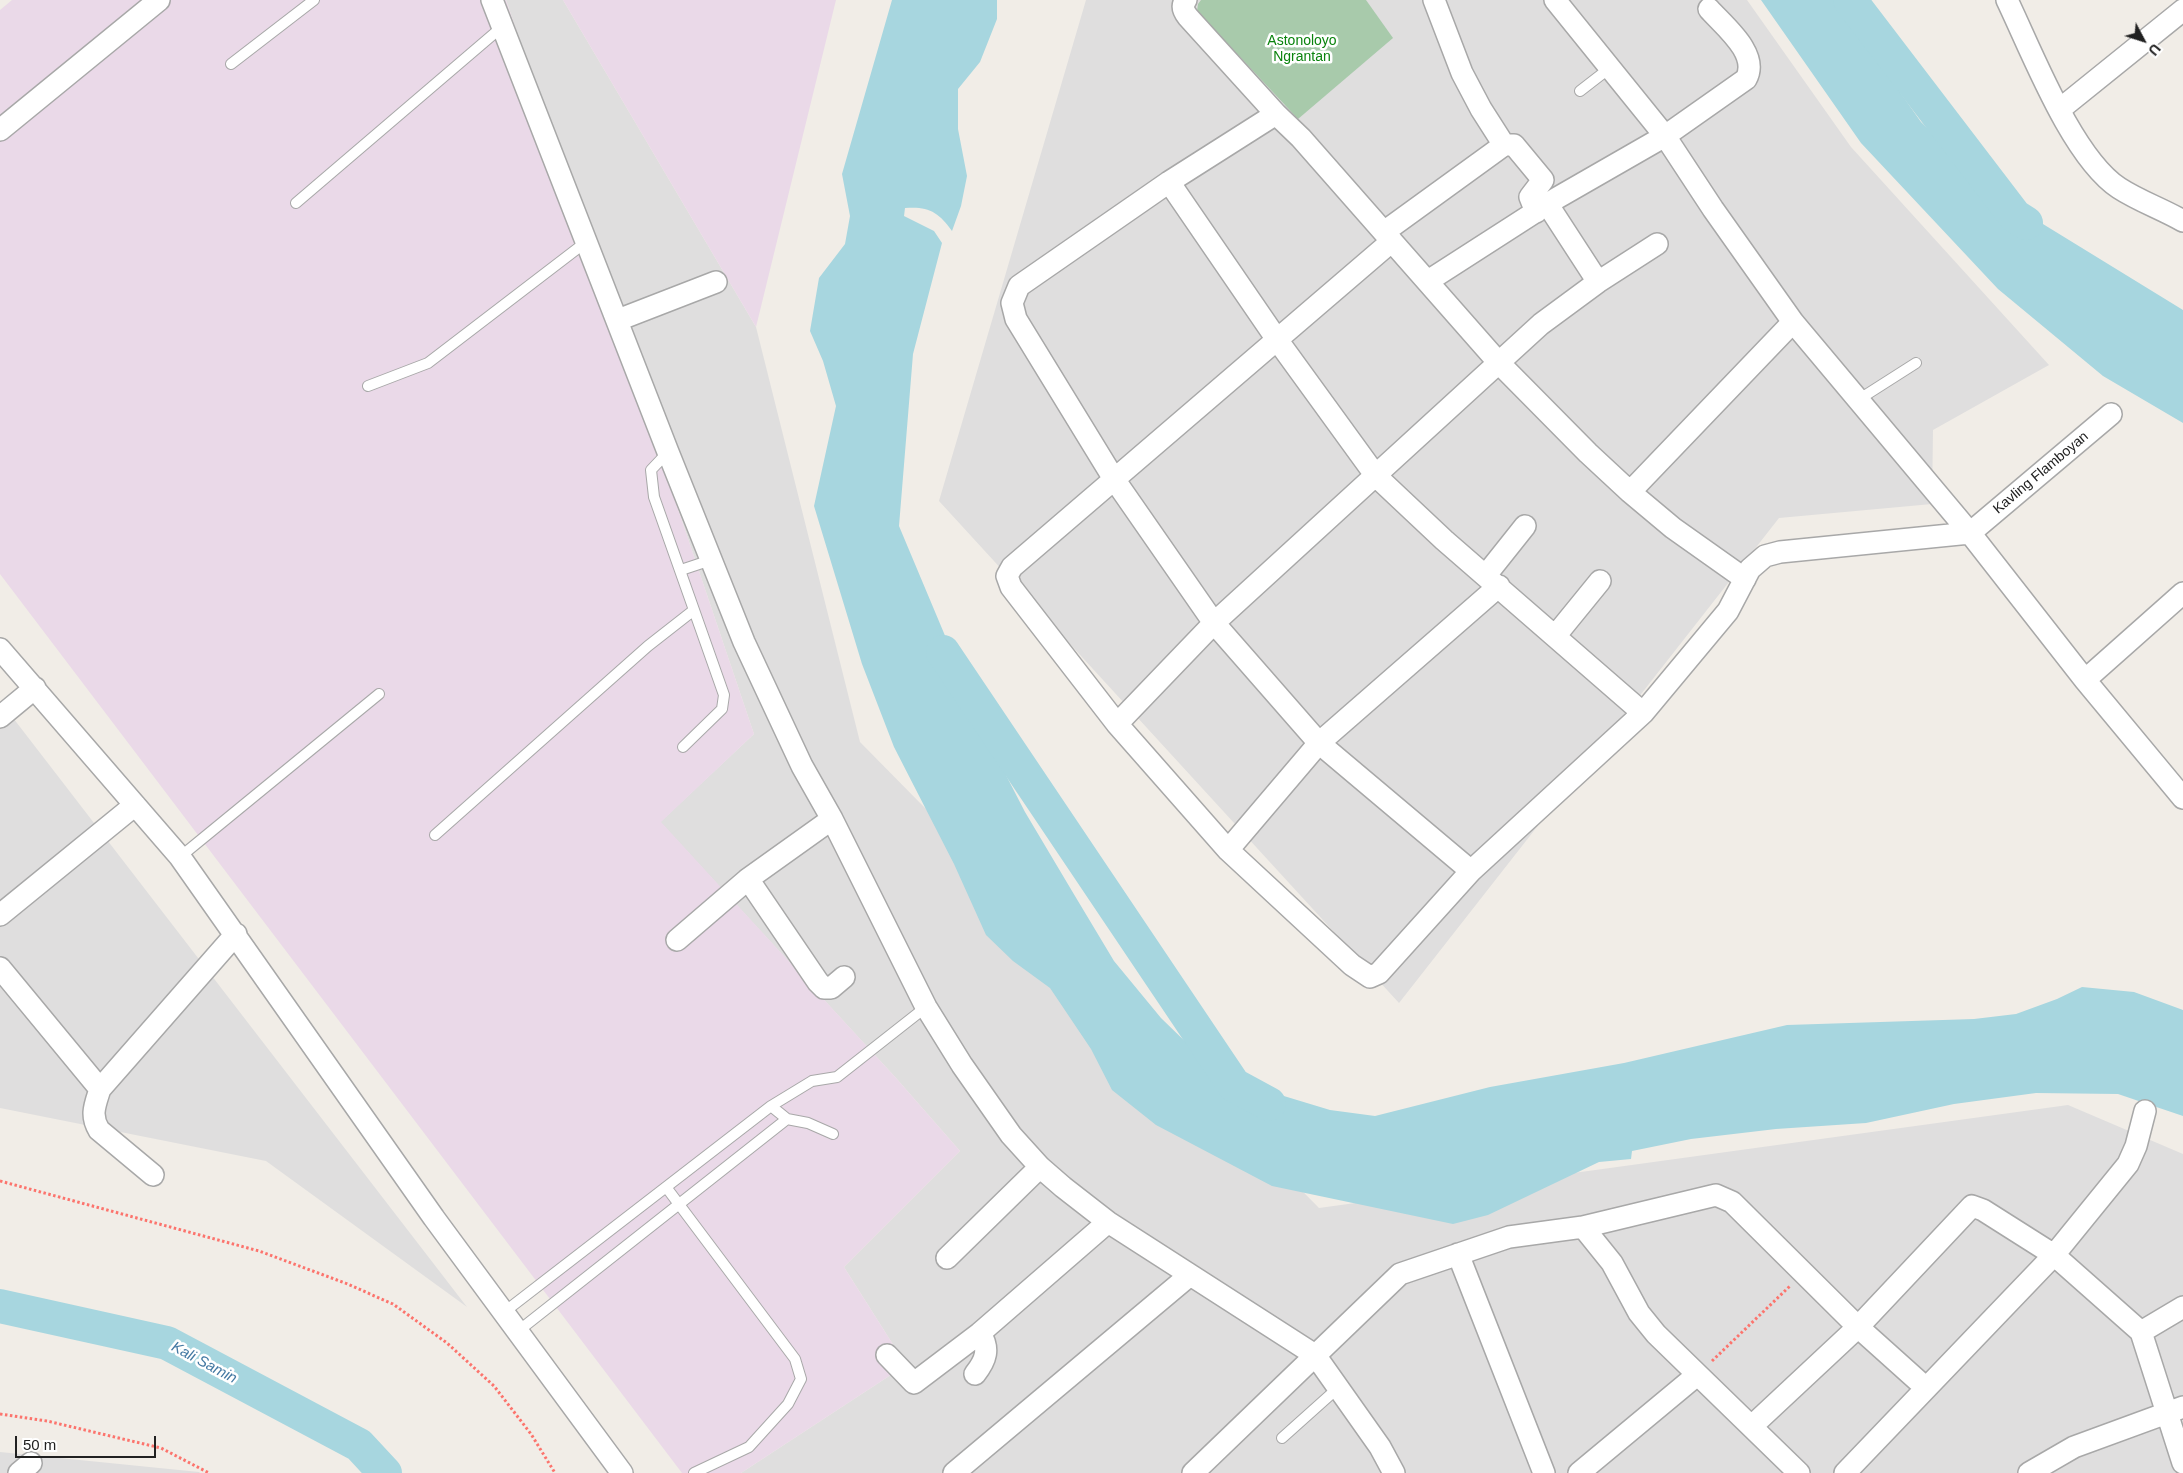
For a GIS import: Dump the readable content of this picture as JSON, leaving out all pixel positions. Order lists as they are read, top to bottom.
{
  "streets": {
    "street": ["Kavling Flamboyan"]
  },
  "water": ["Kali Samin"],
  "parks": ["Astonoloyo Ngrantan"],
  "scale_bar": "50 m",
  "north": "bottom right"
}
